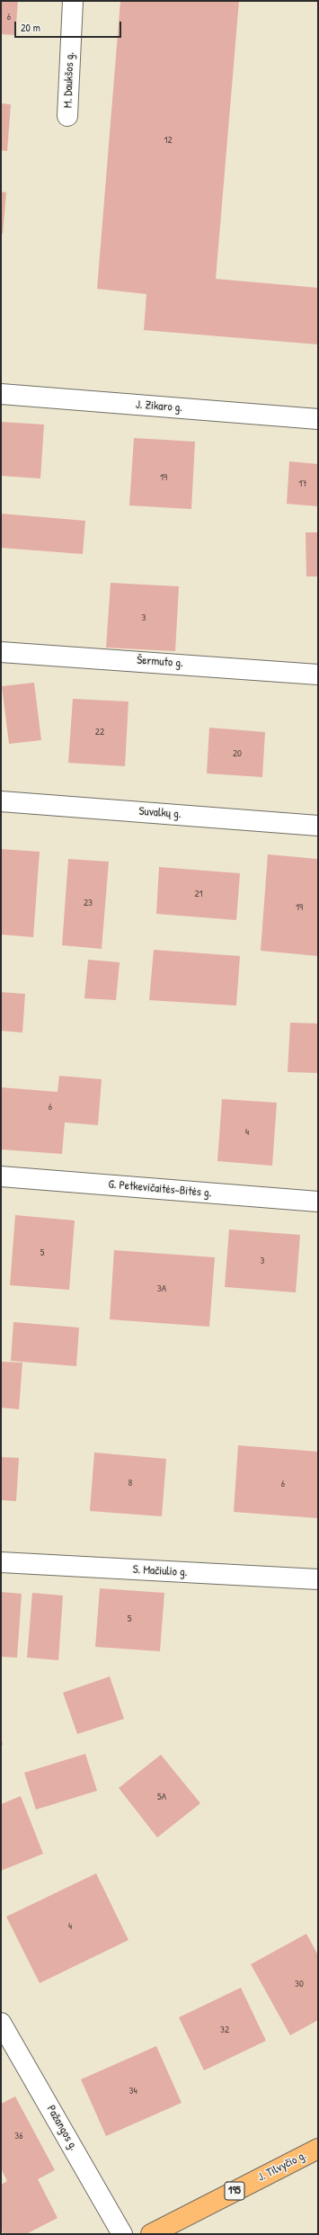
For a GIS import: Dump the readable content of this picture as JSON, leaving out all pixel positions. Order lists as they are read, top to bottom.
{
  "streets": {
    "main road": ["J. Tilvyčio g.", "195"],
    "street": [
      "M. Daukšos g.",
      "J. Zikaro g.",
      "Šermuto g.",
      "Suvalkų g.",
      "G. Petkevičaitės-Bitės g.",
      "S. Mačiulio g.",
      "Pažangos g."
    ]
  },
  "house_numbers": [
    "6",
    "12",
    "19",
    "17",
    "3",
    "22",
    "20",
    "21",
    "23",
    "19",
    "6",
    "4",
    "5",
    "3",
    "3A",
    "8",
    "6",
    "5",
    "5A",
    "4",
    "30",
    "32",
    "34",
    "36"
  ],
  "scale_bar": "20 m"
}
